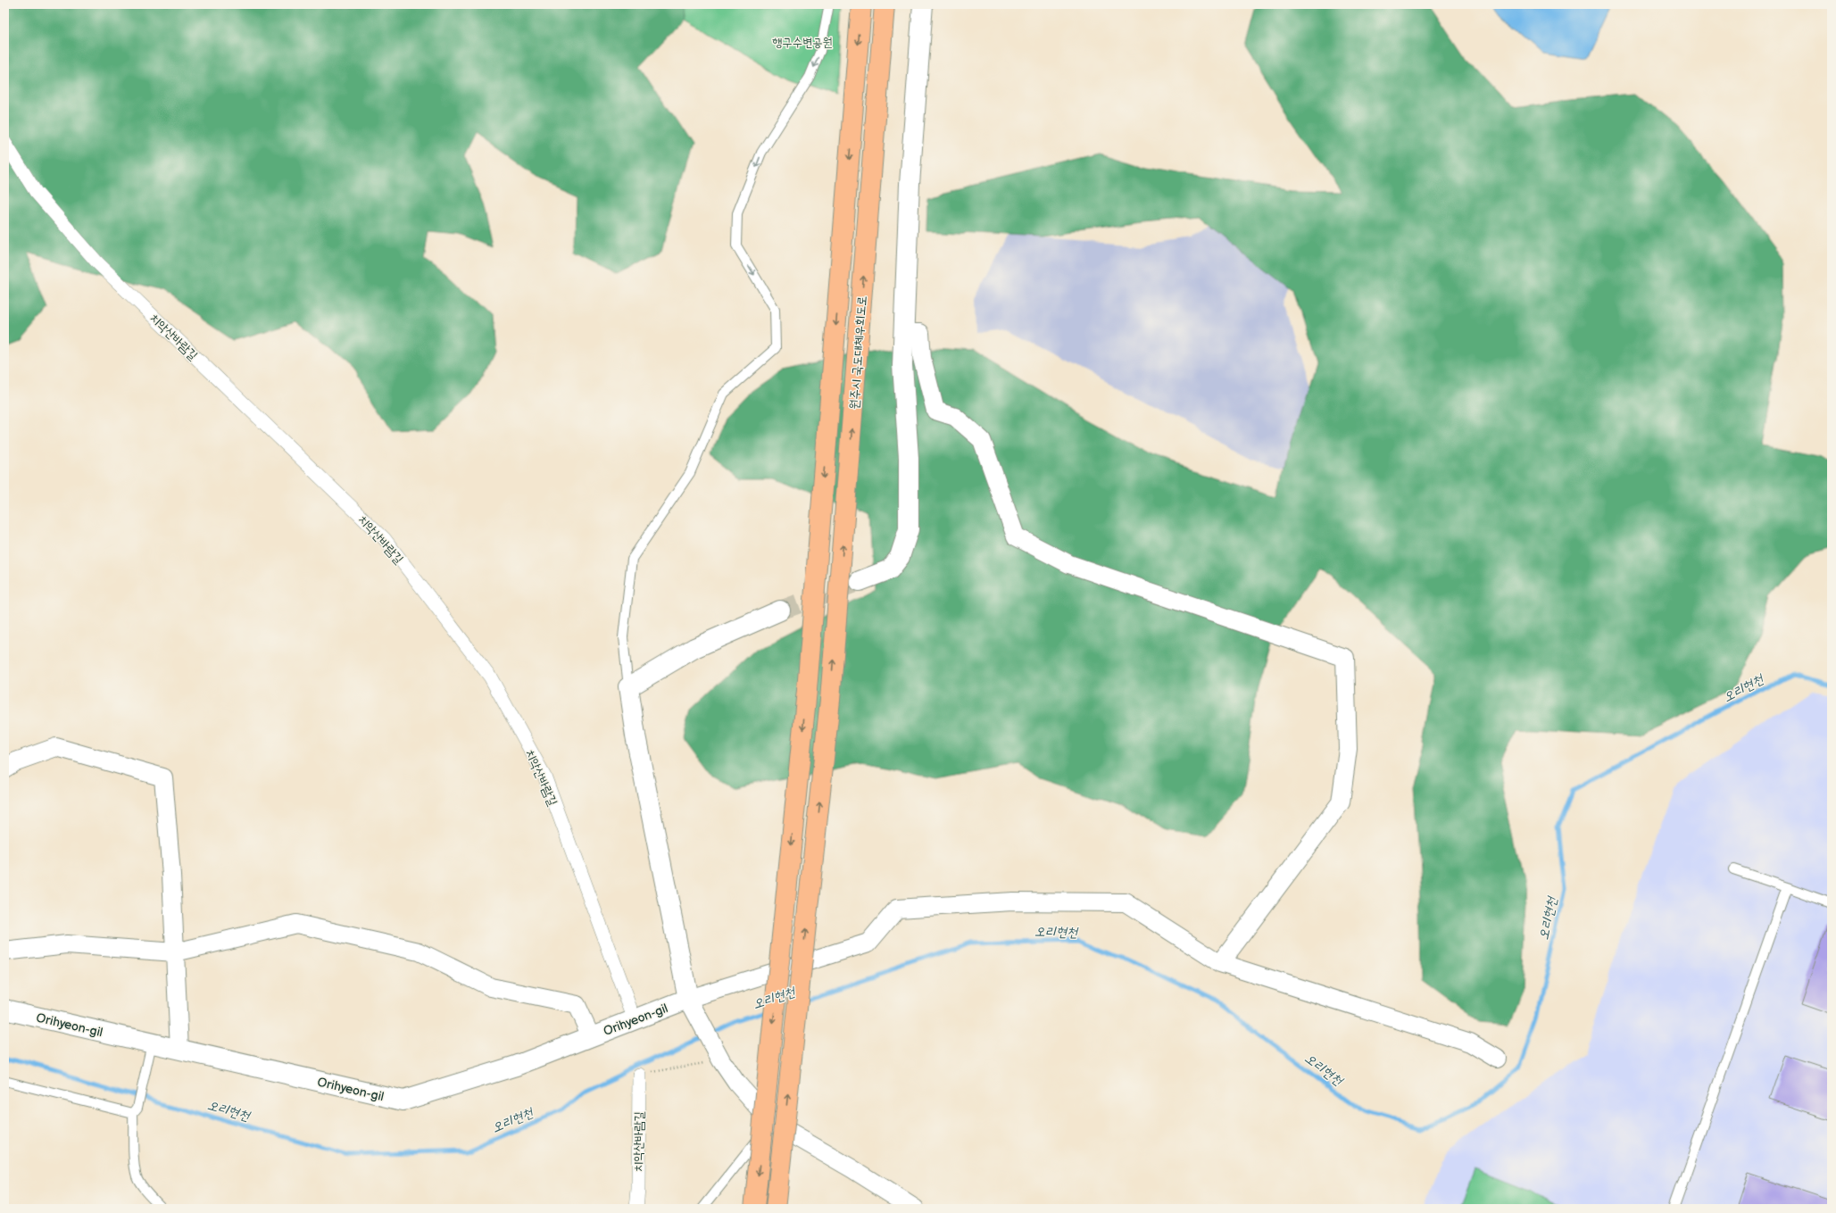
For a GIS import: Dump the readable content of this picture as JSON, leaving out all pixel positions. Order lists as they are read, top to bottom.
{
  "streets": {
    "highway": ["원주시 국도대체우회도로"],
    "street": ["치악산바람길", "Orihyeon-gil"]
  },
  "crossings": [
    ["치악산바람길", "Orihyeon-gil"]
  ],
  "water": ["오리현천"],
  "parks": ["행구수변공원"]
}
